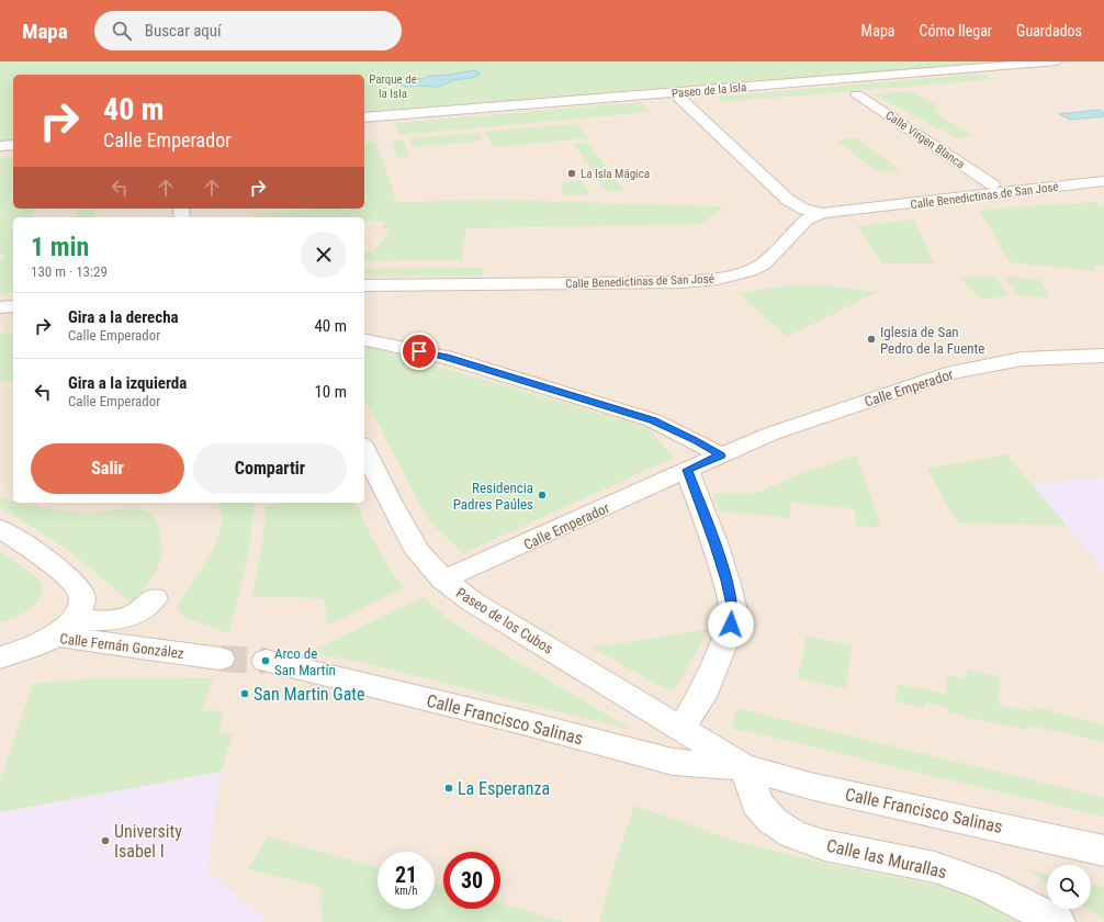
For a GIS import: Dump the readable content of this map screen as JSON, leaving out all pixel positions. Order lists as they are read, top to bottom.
{
  "streets": {
    "street": [
      "Paseo de la Isla",
      "Calle Virgen Blanca",
      "Calle Benedictinas de San José",
      "Calle Emperador",
      "Paseo de los Cubos",
      "Calle Fernán González",
      "Calle Francisco Salinas",
      "Calle las Murallas"
    ]
  },
  "crossings": [
    ["Calle Emperador", "Paseo de los Cubos"],
    ["Paseo de los Cubos", "Calle Francisco Salinas"],
    ["Calle Francisco Salinas", "Calle las Murallas"]
  ],
  "parks": ["Parque de la Isla"],
  "places": [
    "La Isla Mágica",
    "Iglesia de San Pedro de la Fuente",
    "Residencia Padres Paúles",
    "Arco de San Martín",
    "San Martin Gate",
    "La Esperanza",
    "University Isabel I"
  ],
  "page": {
    "header": "Mapa",
    "search": "Buscar aquí",
    "nav": ["Mapa", "Cómo llegar", "Guardados"],
    "turn": ["40 m", "Calle Emperador"],
    "heading": ["1 min", "130 m · 13:29"],
    "list": [
      {
        "name": "Gira a la derecha",
        "note": "Calle Emperador",
        "value": "40 m"
      },
      {
        "name": "Gira a la izquierda",
        "note": "Calle Emperador",
        "value": "10 m"
      }
    ],
    "buttons": ["Salir", "Compartir"],
    "speed": "21 km/h",
    "limit": "30"
  }
}
